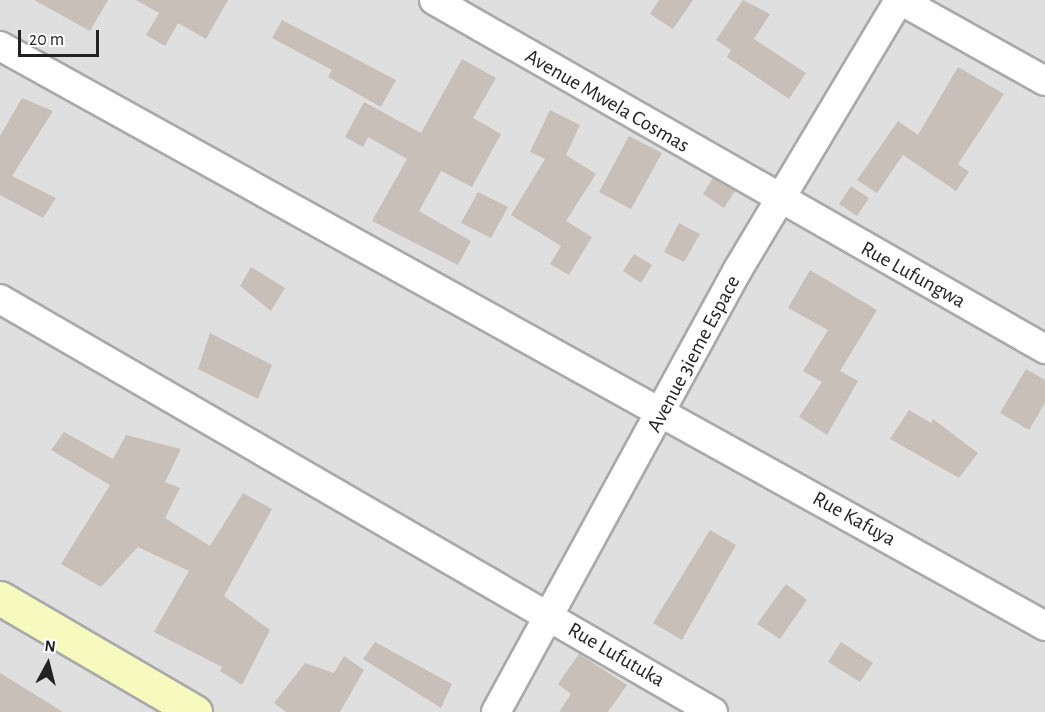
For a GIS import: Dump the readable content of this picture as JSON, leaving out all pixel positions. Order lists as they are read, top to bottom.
{
  "streets": {
    "street": [
      "Avenue Mwela Cosmas",
      "Rue Lufungwa",
      "Avenue 3ieme Espace",
      "Rue Kafuya",
      "Rue Lufutuka"
    ]
  },
  "crossings": [
    ["Avenue Mwela Cosmas", "Rue Lufungwa"],
    ["Avenue Mwela Cosmas", "Avenue 3ieme Espace"],
    ["Rue Lufungwa", "Avenue 3ieme Espace"],
    ["Avenue 3ieme Espace", "Rue Kafuya"],
    ["Avenue 3ieme Espace", "Rue Lufutuka"]
  ],
  "scale_bar": "20 m",
  "north": "top"
}
